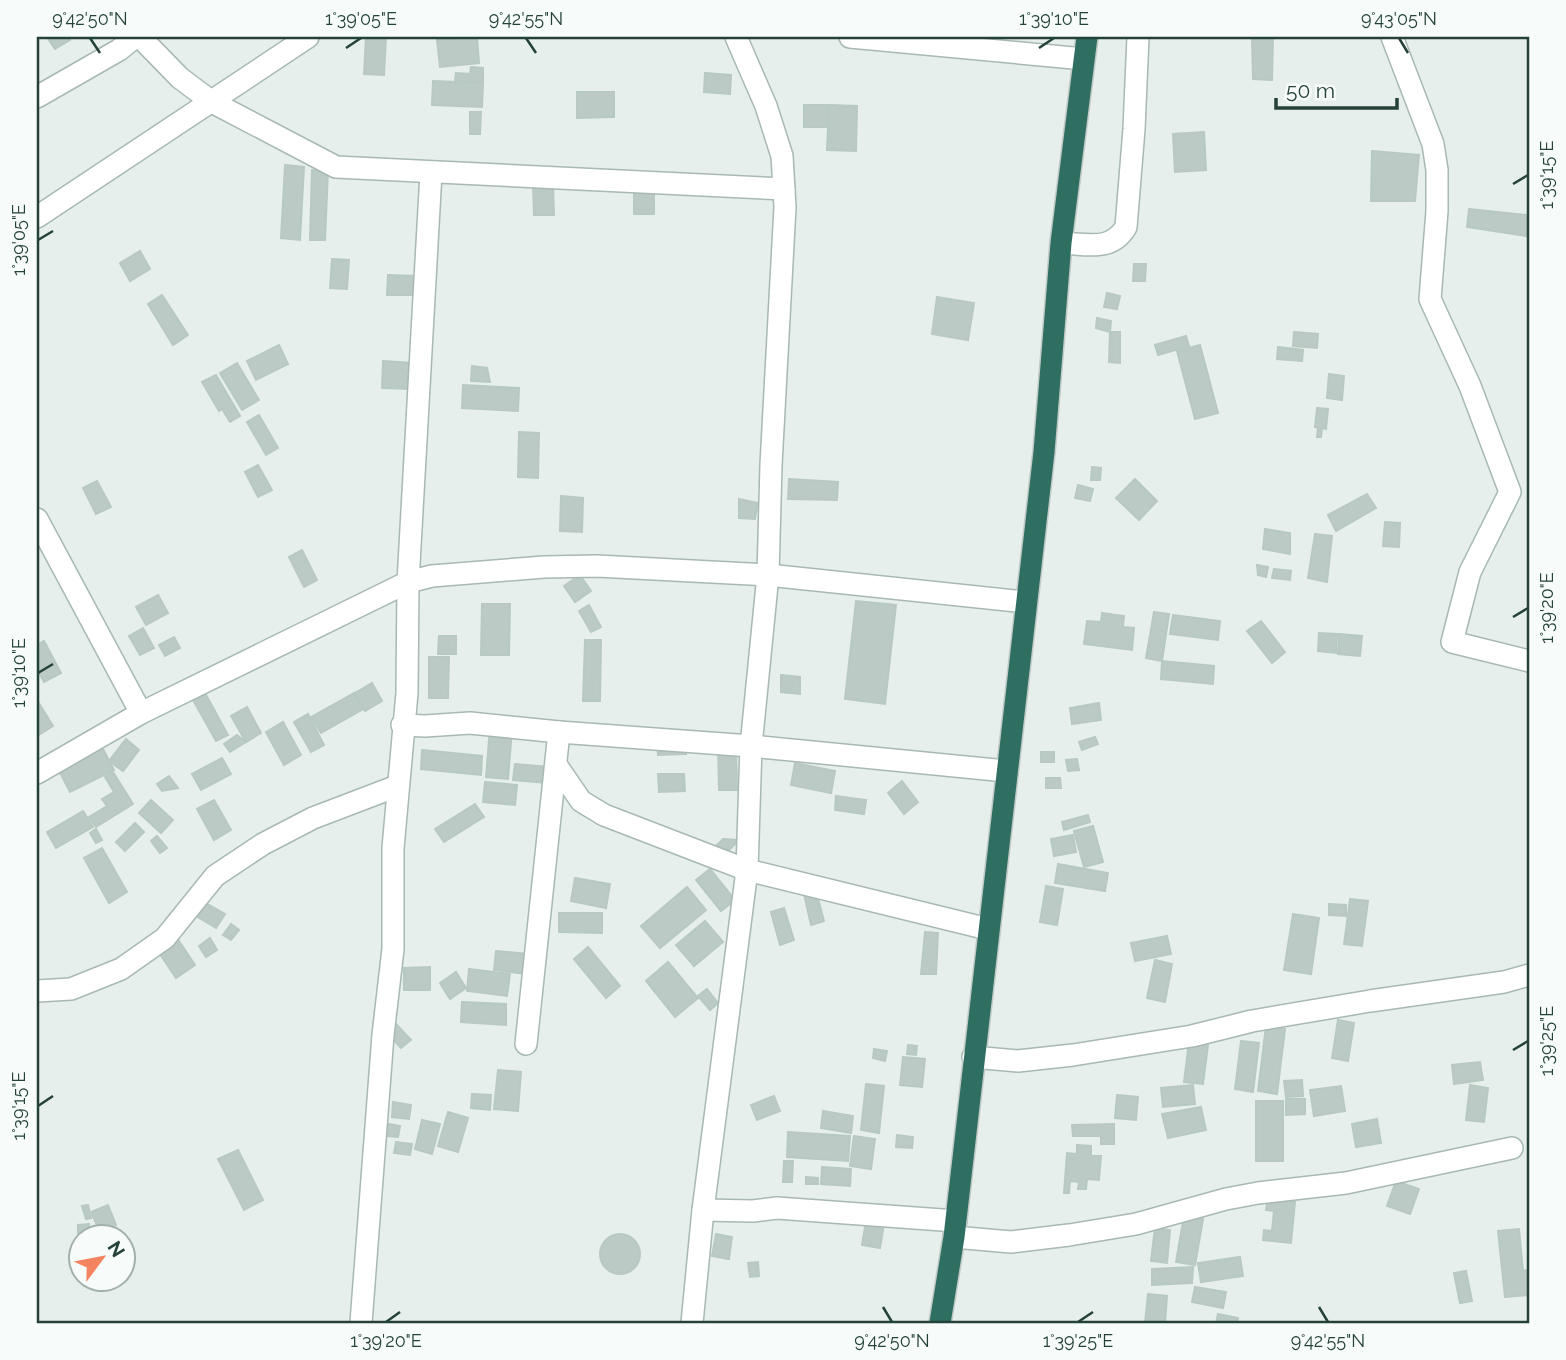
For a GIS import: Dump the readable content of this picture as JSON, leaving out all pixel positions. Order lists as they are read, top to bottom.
{
  "scale_bar": "50 m",
  "north": "top right",
  "coordinates": [
    "9°42'50\"N",
    "1°39'05\"E",
    "9°42'55\"N",
    "1°39'10\"E",
    "9°43'05\"N",
    "1°39'15\"E",
    "1°39'20\"E",
    "1°39'25\"E"
  ]
}
